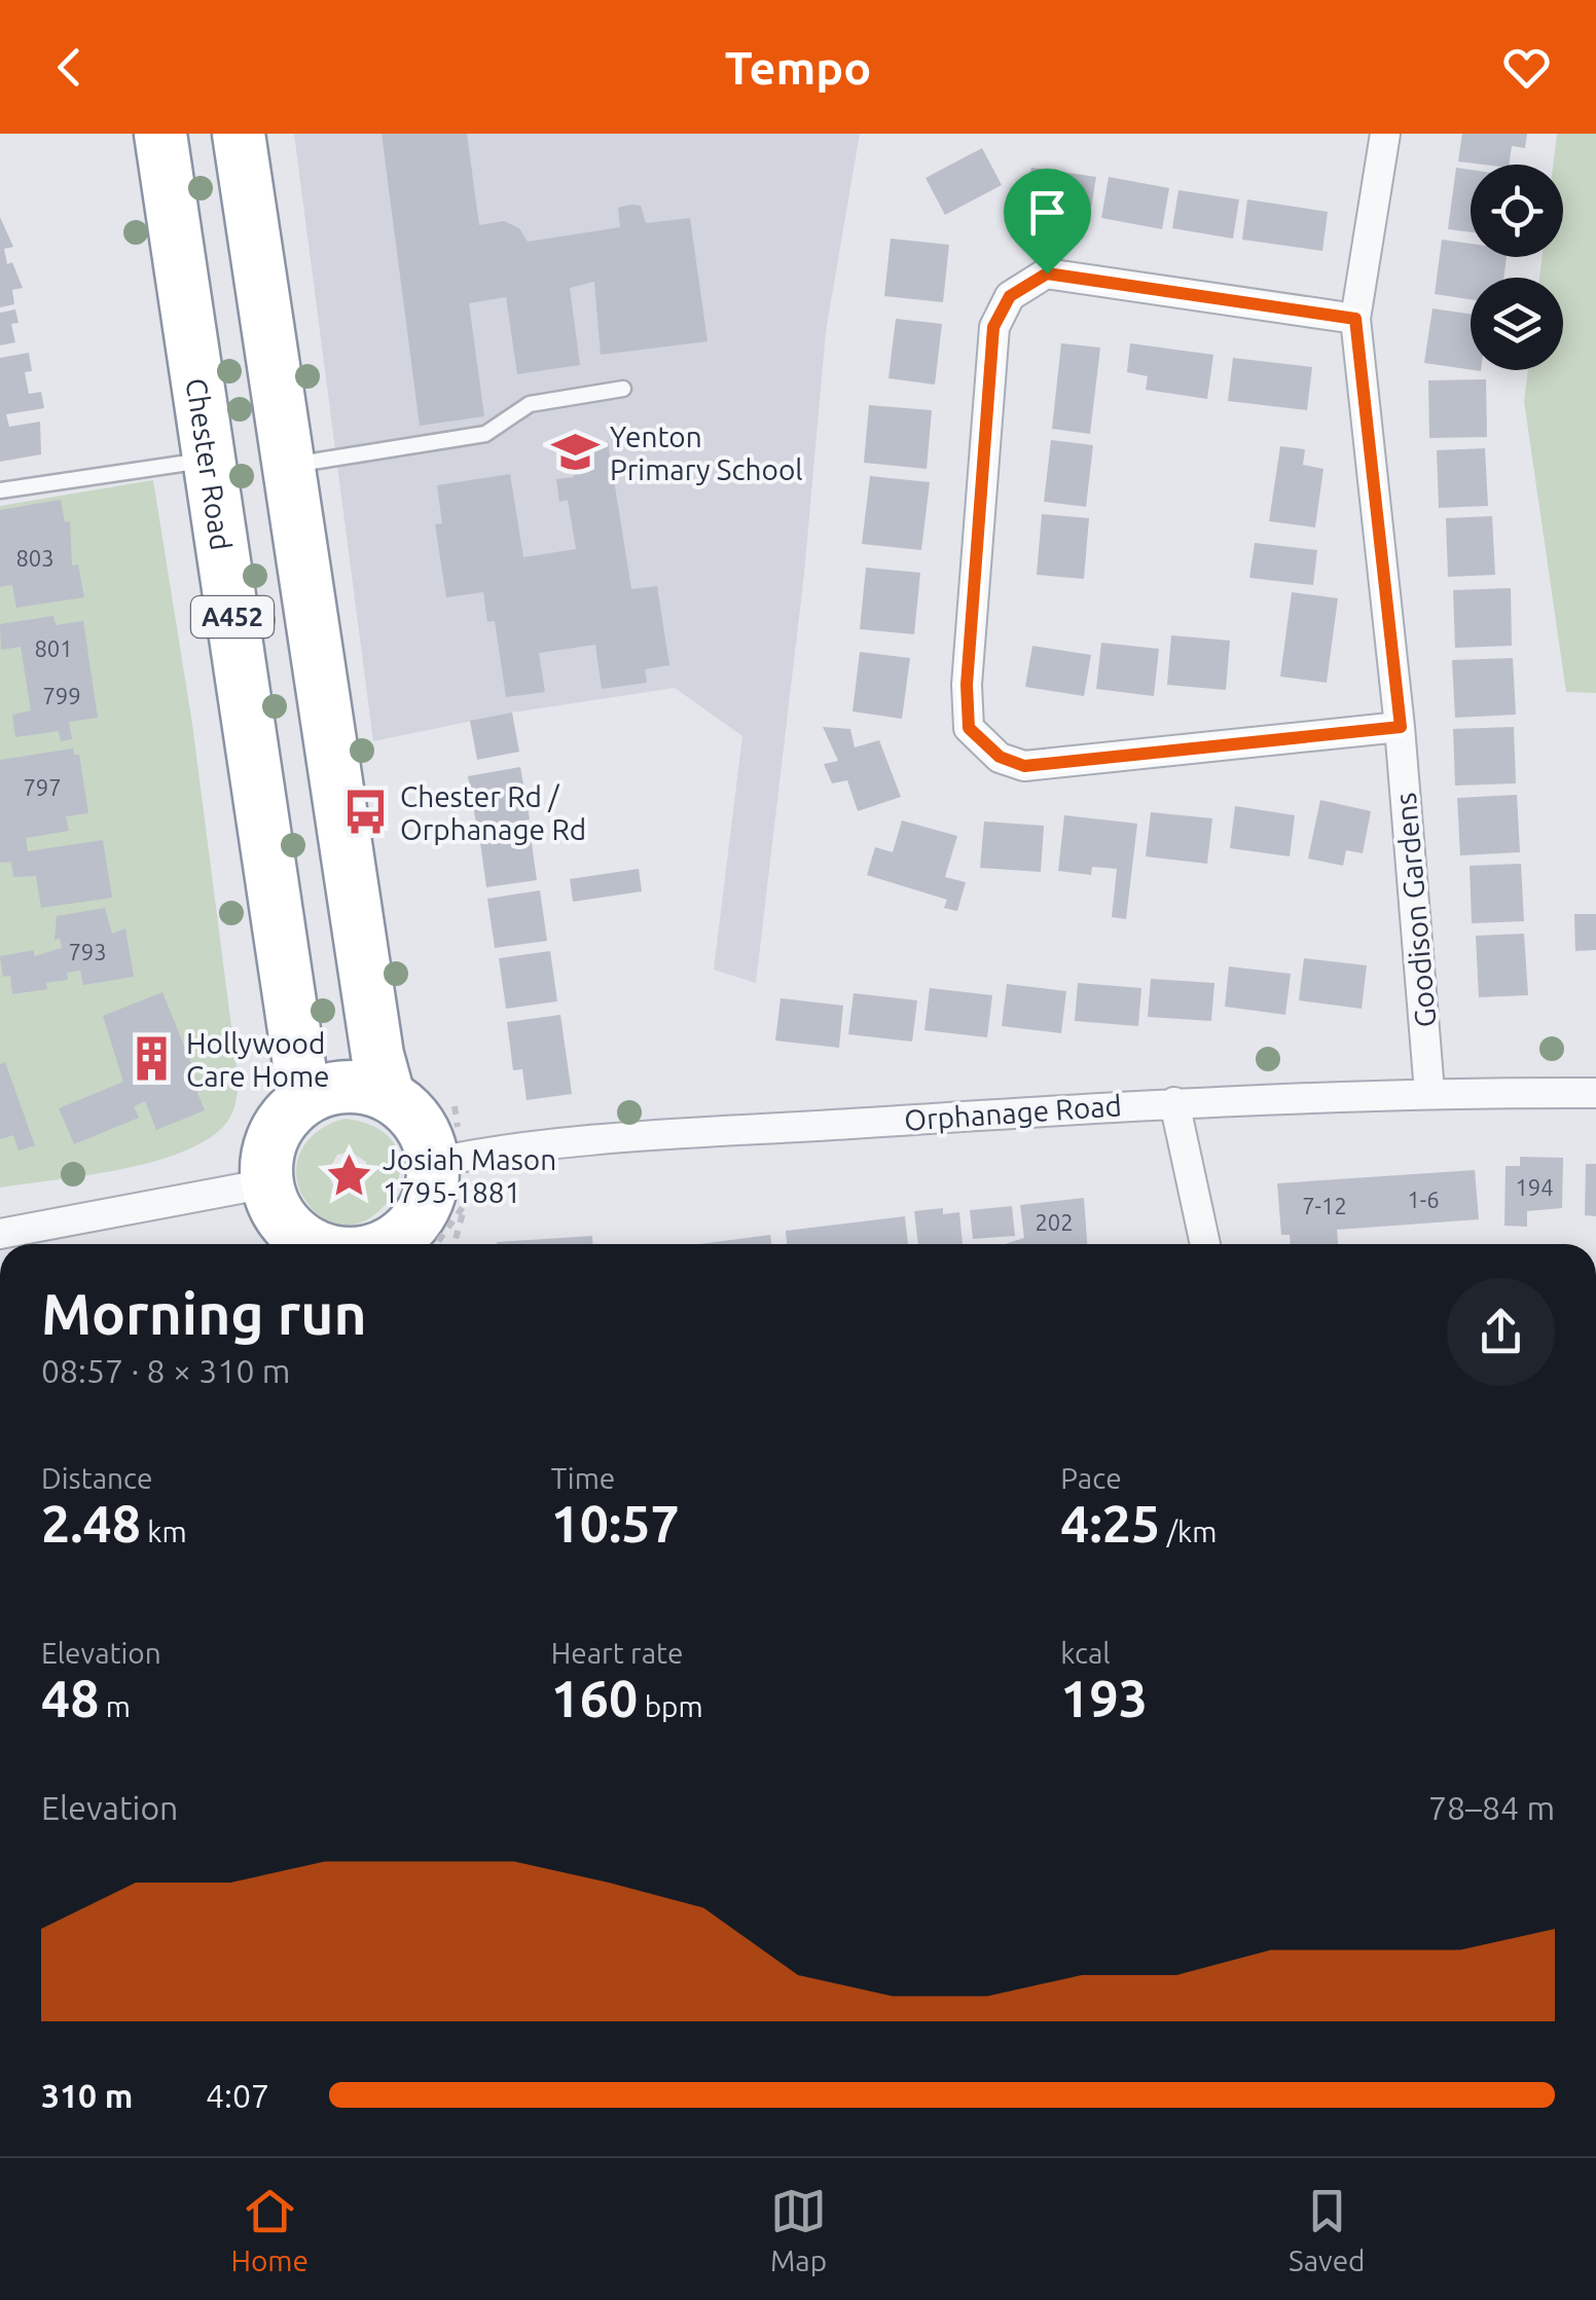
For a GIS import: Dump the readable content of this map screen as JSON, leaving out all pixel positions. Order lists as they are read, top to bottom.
{
  "streets": {
    "highway": ["Chester Road", "A452"],
    "street": ["Goodison Gardens", "Orphanage Road"]
  },
  "crossings": [
    ["A452", "Orphanage Road"],
    ["Goodison Gardens", "Orphanage Road"]
  ],
  "places": {
    "school or university": ["Yenton Primary School"],
    "bus stop": ["Chester Rd / Orphanage Rd"],
    "building": ["Hollywood Care Home"],
    "place": ["Josiah Mason 1795-1881"]
  },
  "house_numbers": [
    "803",
    "801",
    "799",
    "797",
    "793",
    "194",
    "1-6",
    "7-12",
    "202"
  ],
  "page": {
    "header": "Tempo",
    "heading": ["Morning run", "08:57 · 8 × 310 m"],
    "stats": [
      ["Distance", "2.48 km"],
      ["Time", "10:57"],
      ["Pace", "4:25 /km"],
      ["Elevation", "48 m"],
      ["Heart rate", "160 bpm"],
      ["kcal", "193"]
    ],
    "chart": ["Elevation", "78–84 m"],
    "list": [
      {
        "name": "310 m",
        "note": "4:07"
      }
    ],
    "tabs": ["Home", "Map", "Saved"]
  }
}
